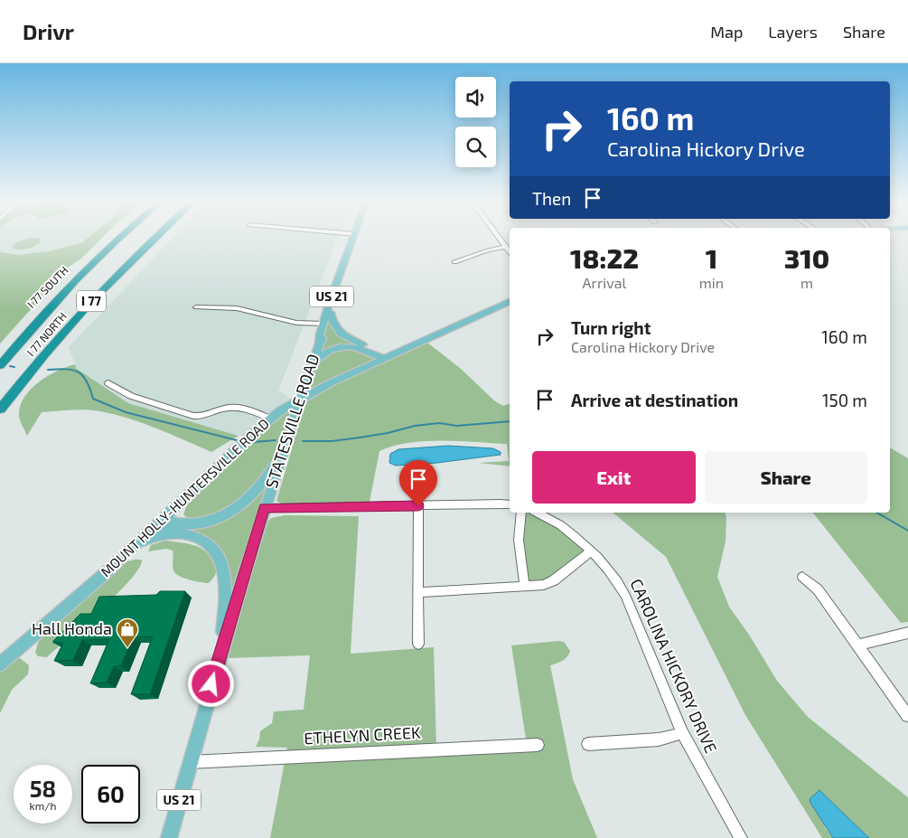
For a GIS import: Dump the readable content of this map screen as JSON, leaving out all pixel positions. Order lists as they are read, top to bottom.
{
  "streets": {
    "highway": ["I 77 SOUTH", "I 77", "I 77 NORTH"],
    "main road": ["US 21", "STATESVILLE ROAD", "MOUNT HOLLY-HUNTERSVILLE ROAD"],
    "street": ["CAROLINA HICKORY DRIVE", "ETHELYN CREEK"]
  },
  "crossings": [
    ["STATESVILLE ROAD", "ETHELYN CREEK"]
  ],
  "places": {
    "shop": ["Hall Honda"]
  },
  "page": {
    "header": "Drivr",
    "nav": ["Map", "Layers", "Share"],
    "turn": ["160 m", "Carolina Hickory Drive"],
    "then": "Then",
    "eta": [
      "18:22",
      "Arrival",
      "1",
      "min",
      "310",
      "m"
    ],
    "list": [
      {
        "name": "Turn right",
        "note": "Carolina Hickory Drive",
        "value": "160 m"
      },
      {
        "name": "Arrive at destination",
        "value": "150 m"
      }
    ],
    "buttons": ["Exit", "Share"],
    "speed": "58 km/h",
    "limit": "60"
  }
}
